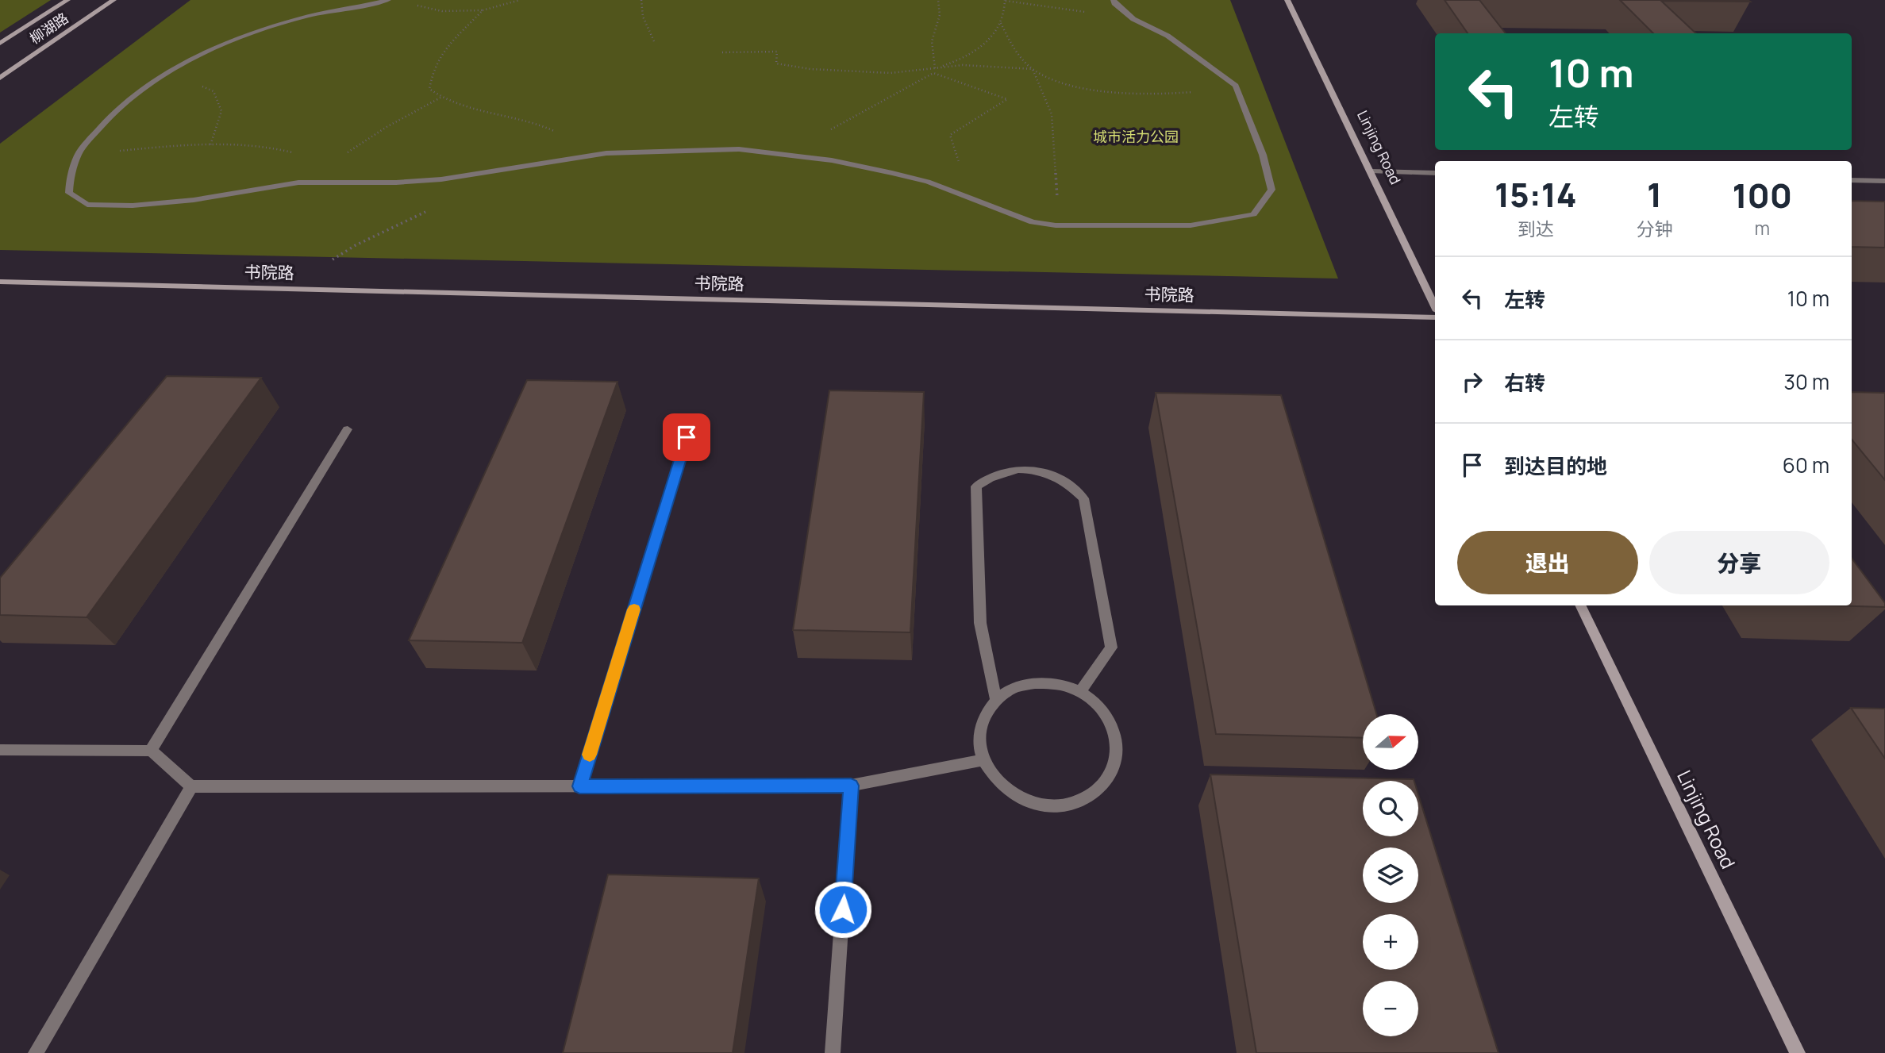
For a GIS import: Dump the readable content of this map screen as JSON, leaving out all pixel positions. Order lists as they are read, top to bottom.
{
  "streets": {
    "street": ["柳湖路", "Linjing Road", "书院路"]
  },
  "parks": ["城市活力公园"],
  "north": "right",
  "page": {
    "turn": ["10 m", "左转"],
    "eta": [
      "15:14",
      "到达",
      "1",
      "分钟",
      "100",
      "m"
    ],
    "list": [
      {
        "name": "左转",
        "value": "10 m"
      },
      {
        "name": "右转",
        "value": "30 m"
      },
      {
        "name": "到达目的地",
        "value": "60 m"
      }
    ],
    "buttons": ["退出", "分享"],
    "map_buttons": ["+", "−"]
  }
}
